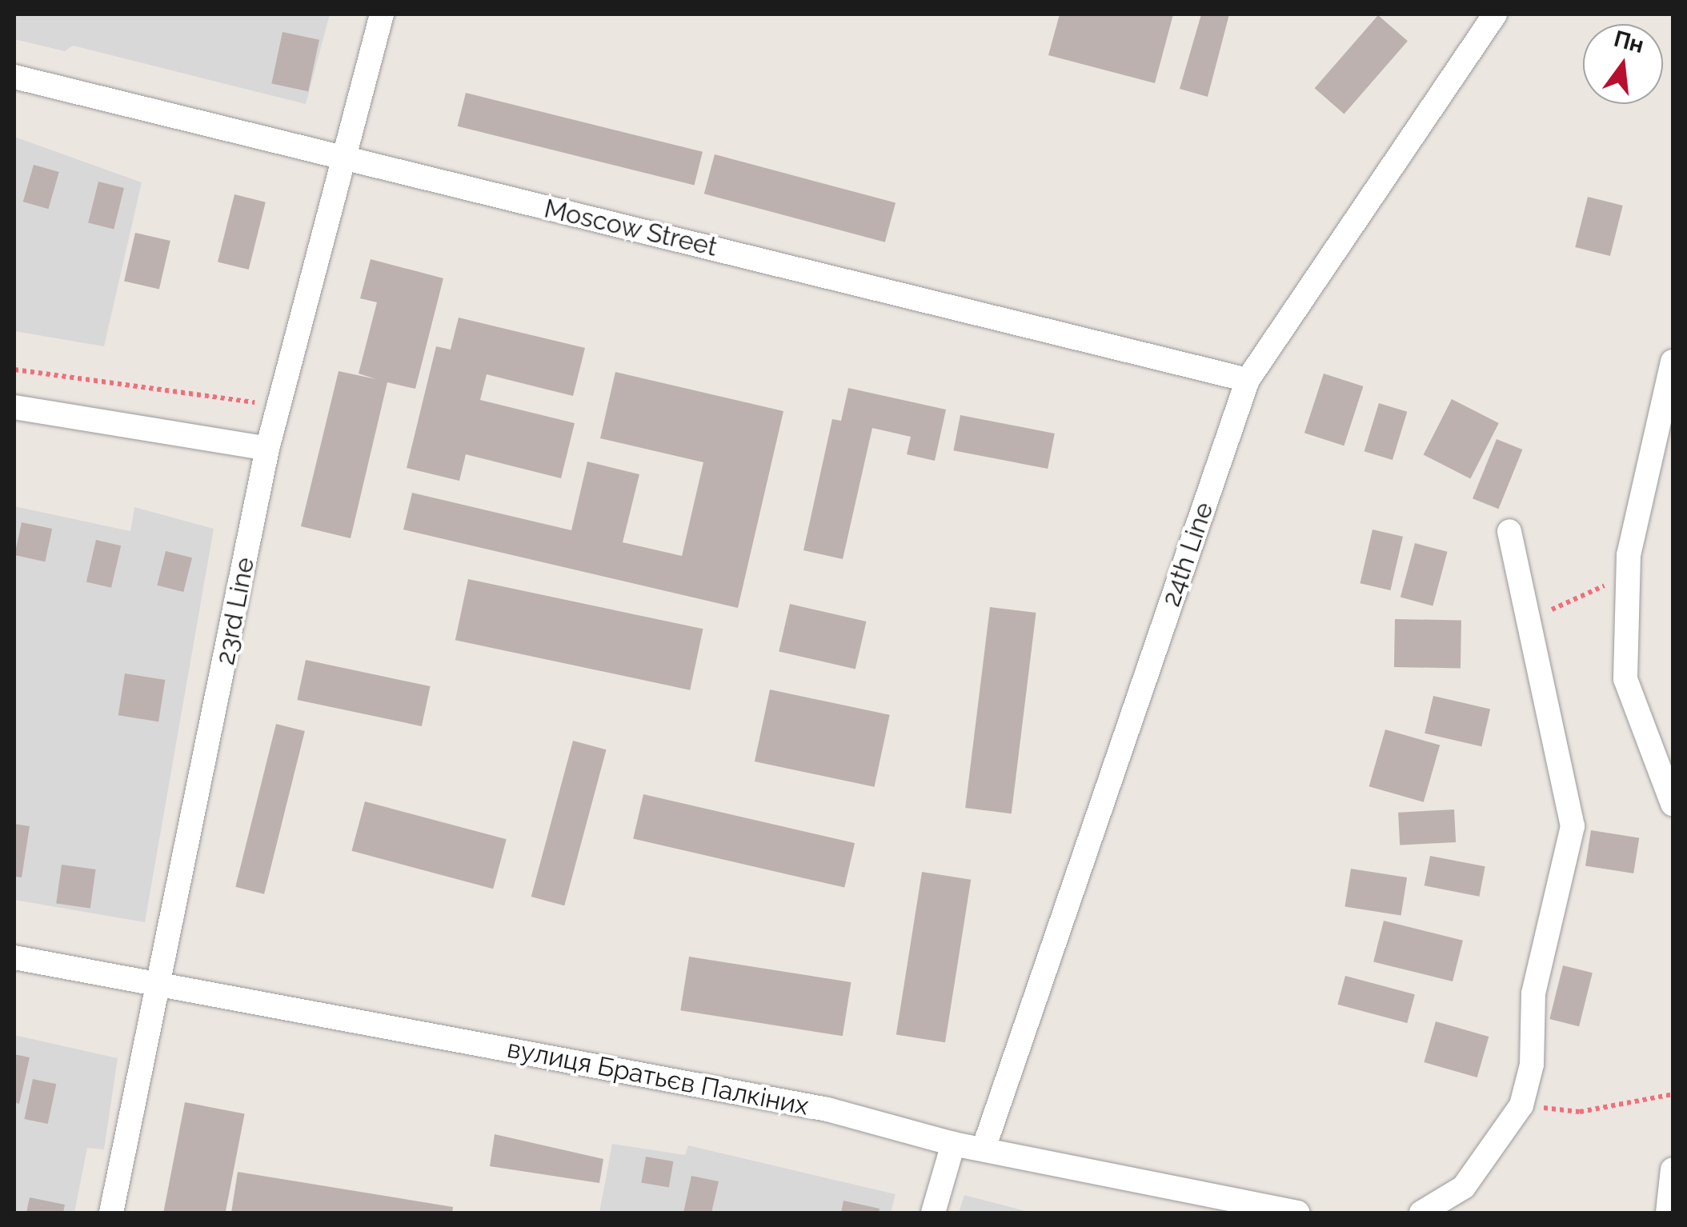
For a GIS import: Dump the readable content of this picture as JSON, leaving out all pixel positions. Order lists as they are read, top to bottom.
{
  "streets": {
    "street": [
      "Moscow Street",
      "24th Line",
      "23rd Line",
      "вулиця Братьєв Палкіних"
    ]
  },
  "crossings": [
    ["Moscow Street", "24th Line"],
    ["Moscow Street", "23rd Line"],
    ["24th Line", "вулиця Братьєв Палкіних"],
    ["23rd Line", "вулиця Братьєв Палкіних"]
  ],
  "north": "top"
}
